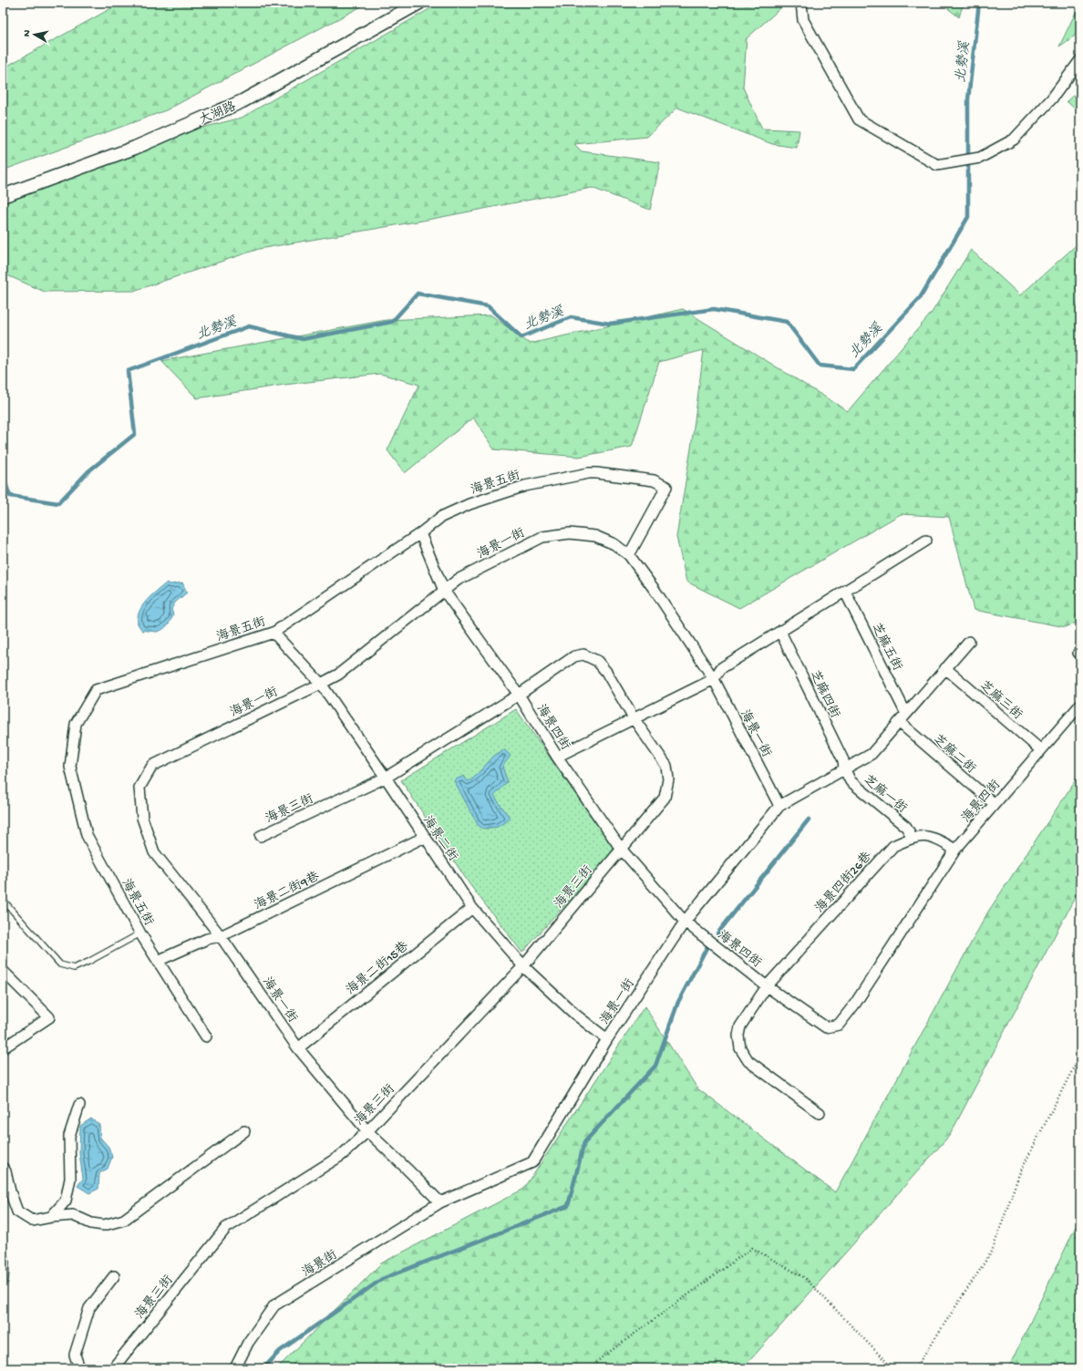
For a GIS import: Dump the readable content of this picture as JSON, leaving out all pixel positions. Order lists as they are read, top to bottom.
{
  "streets": {
    "street": [
      "大湖路",
      "海景五街",
      "海景一街",
      "芝麻五街",
      "芝麻四街",
      "芝麻三街",
      "海景四街",
      "芝麻二街",
      "芝麻一街",
      "海景三街",
      "海景二街",
      "海景四街26巷",
      "海景二街9巷",
      "海景二街15巷",
      "海景街"
    ]
  },
  "crossings": [
    ["海景五街", "海景一街"],
    ["海景五街", "海景四街"],
    ["海景五街", "海景二街"],
    ["海景五街", "海景二街9巷"],
    ["海景一街", "海景四街"],
    ["海景一街", "海景三街"],
    ["海景一街", "海景二街"],
    ["海景一街", "海景二街9巷"],
    ["海景一街", "海景二街15巷"],
    ["海景一街", "海景街"],
    ["芝麻四街", "芝麻一街"],
    ["芝麻三街", "海景四街"],
    ["海景四街", "芝麻二街"],
    ["海景四街", "海景三街"],
    ["海景四街", "海景四街26巷"],
    ["芝麻一街", "海景四街26巷"],
    ["海景三街", "海景二街"],
    ["海景二街", "海景二街9巷"],
    ["海景二街", "海景二街15巷"]
  ],
  "water": ["北勢溪"],
  "north": "left"
}
